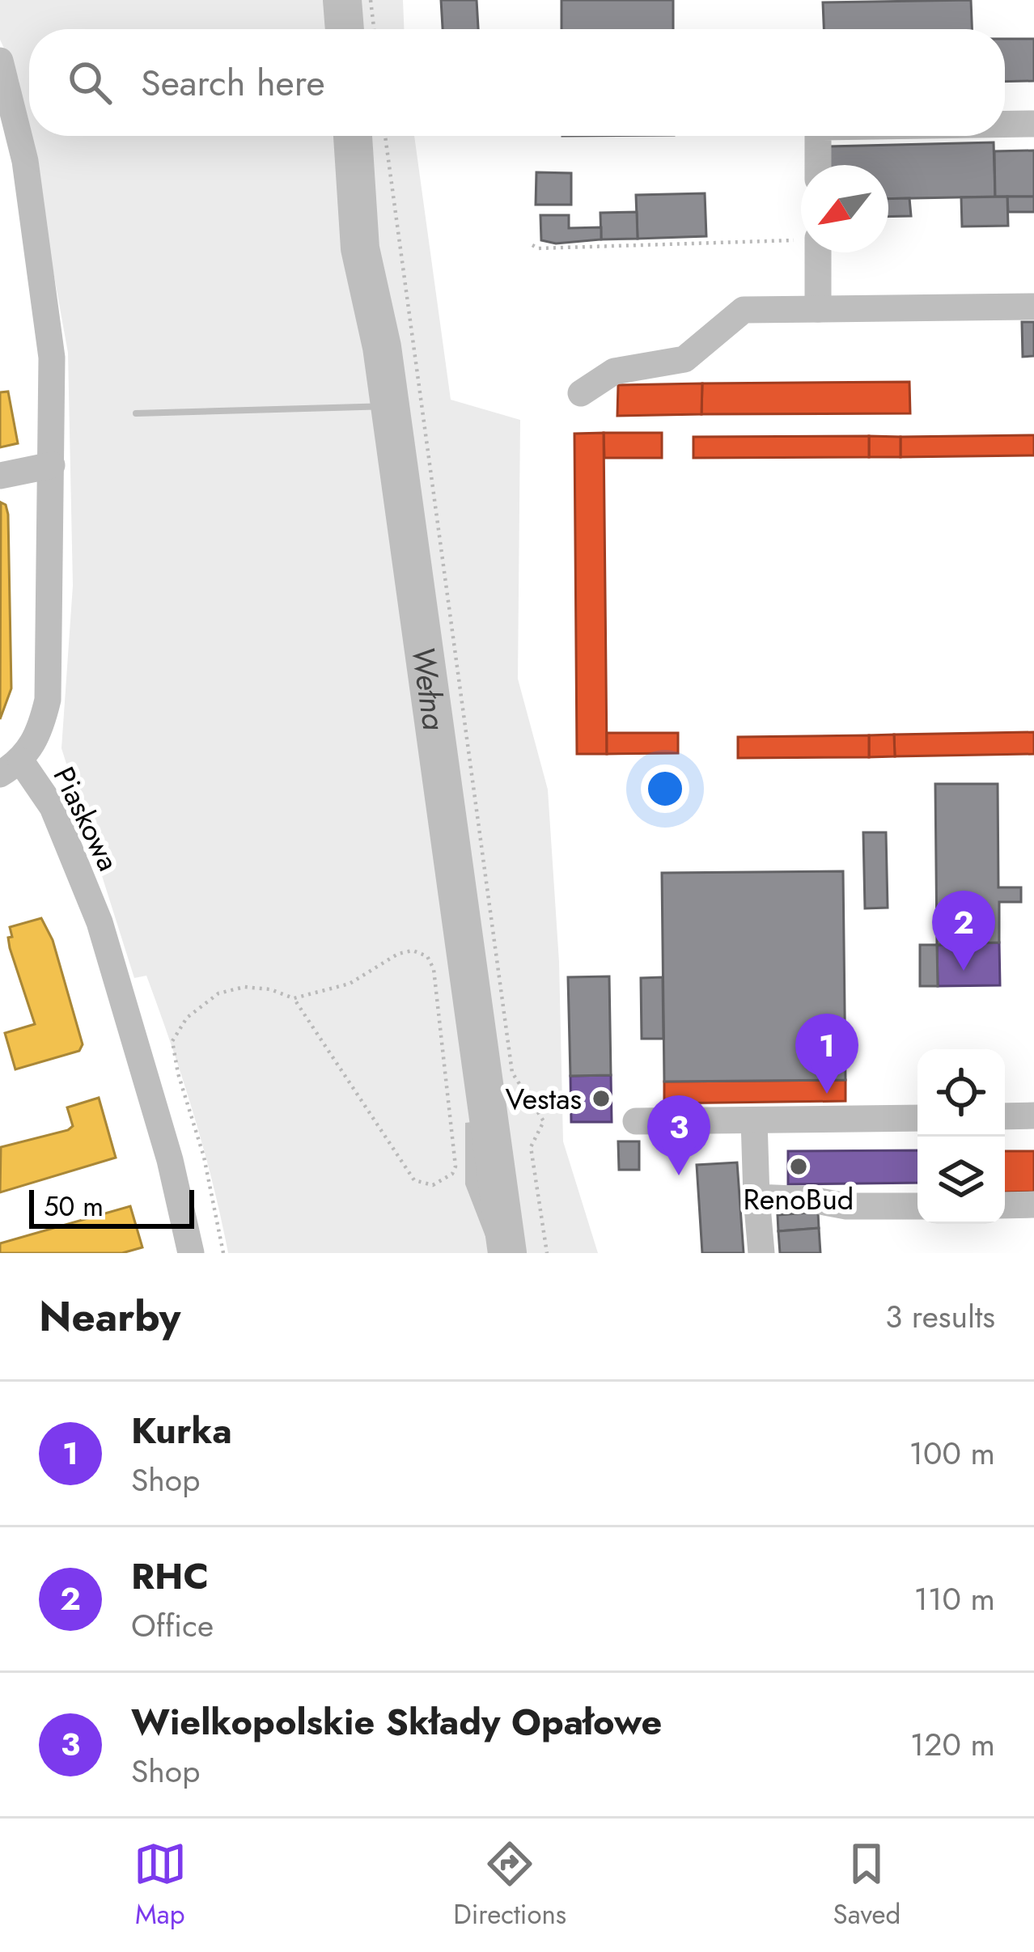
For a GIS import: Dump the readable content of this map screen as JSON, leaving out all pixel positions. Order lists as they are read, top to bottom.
{
  "streets": {
    "street": ["Piaskowa"]
  },
  "water": ["Wełna"],
  "places": ["Vestas", "RenoBud"],
  "scale_bar": "50 m",
  "north": "bottom left",
  "page": {
    "search": "Search here",
    "pins": ["2", "1", "3"],
    "scale": "50 m",
    "heading": ["Nearby", "3 results"],
    "list": [
      {
        "mark": "1",
        "name": "Kurka",
        "note": "Shop",
        "value": "100 m"
      },
      {
        "mark": "2",
        "name": "RHC",
        "note": "Office",
        "value": "110 m"
      },
      {
        "mark": "3",
        "name": "Wielkopolskie Składy Opałowe",
        "note": "Shop",
        "value": "120 m"
      }
    ],
    "nav": ["Map", "Directions", "Saved"]
  }
}
